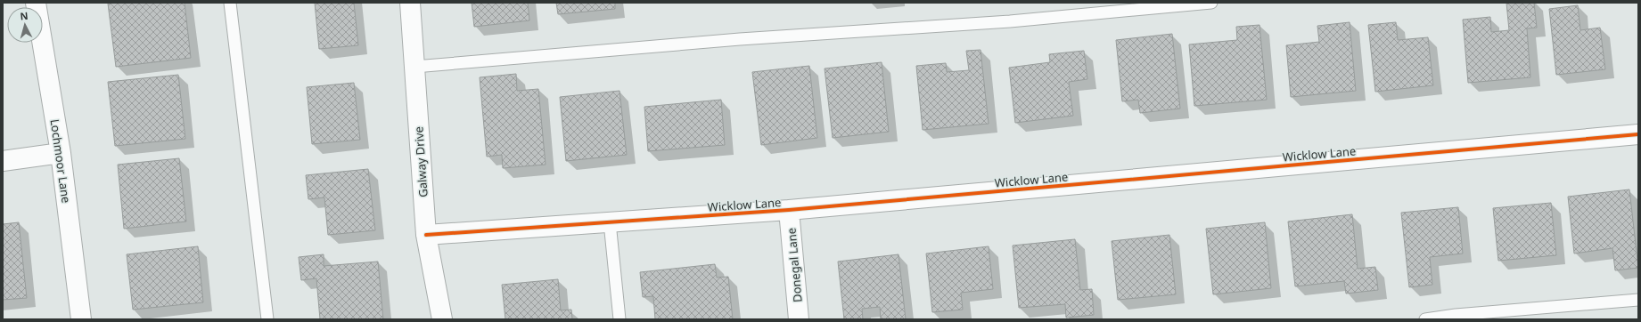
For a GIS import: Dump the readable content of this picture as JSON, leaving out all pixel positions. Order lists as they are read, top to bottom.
{
  "streets": {
    "street": [
      "Wicklow Lane",
      "Lochmoor Lane",
      "Galway Drive",
      "Donegal Lane"
    ]
  },
  "crossings": [
    ["Wicklow Lane", "Galway Drive"],
    ["Wicklow Lane", "Donegal Lane"]
  ],
  "north": "top"
}
